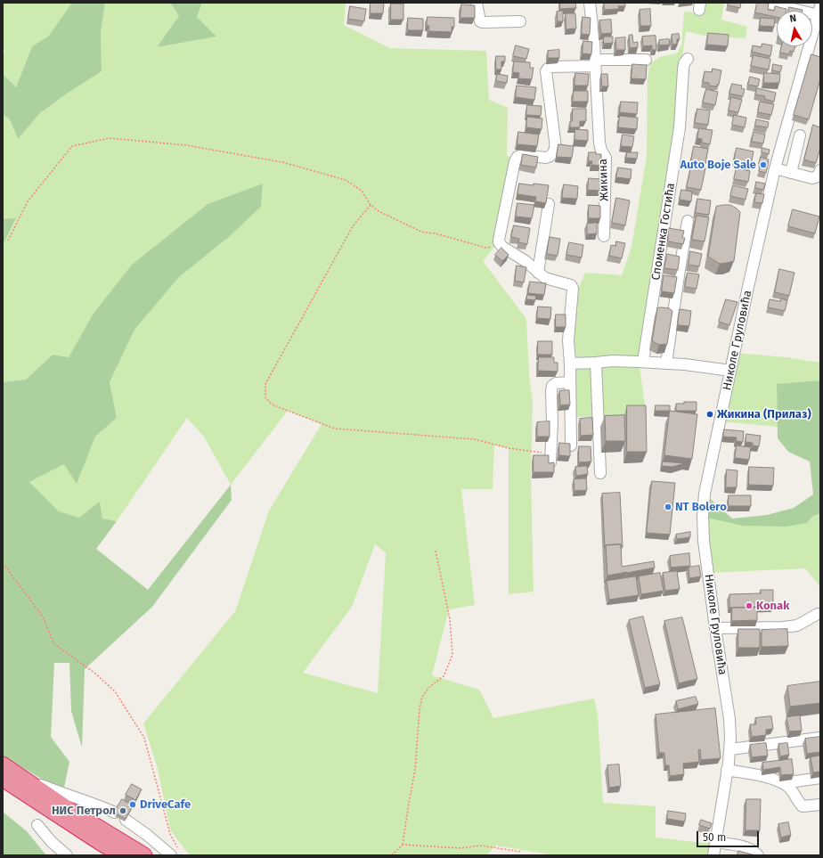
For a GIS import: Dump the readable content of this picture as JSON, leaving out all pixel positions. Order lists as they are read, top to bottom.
{
  "streets": {
    "street": ["Жикина", "Споменка Гостића", "Николе Груловића"]
  },
  "places": [
    "Auto Boje Sale",
    "Жикина (Прилаз)",
    "NT Bolero",
    "Konak",
    "DriveCafe",
    "НИС Петрол"
  ],
  "scale_bar": "50 m",
  "north": "top"
}
